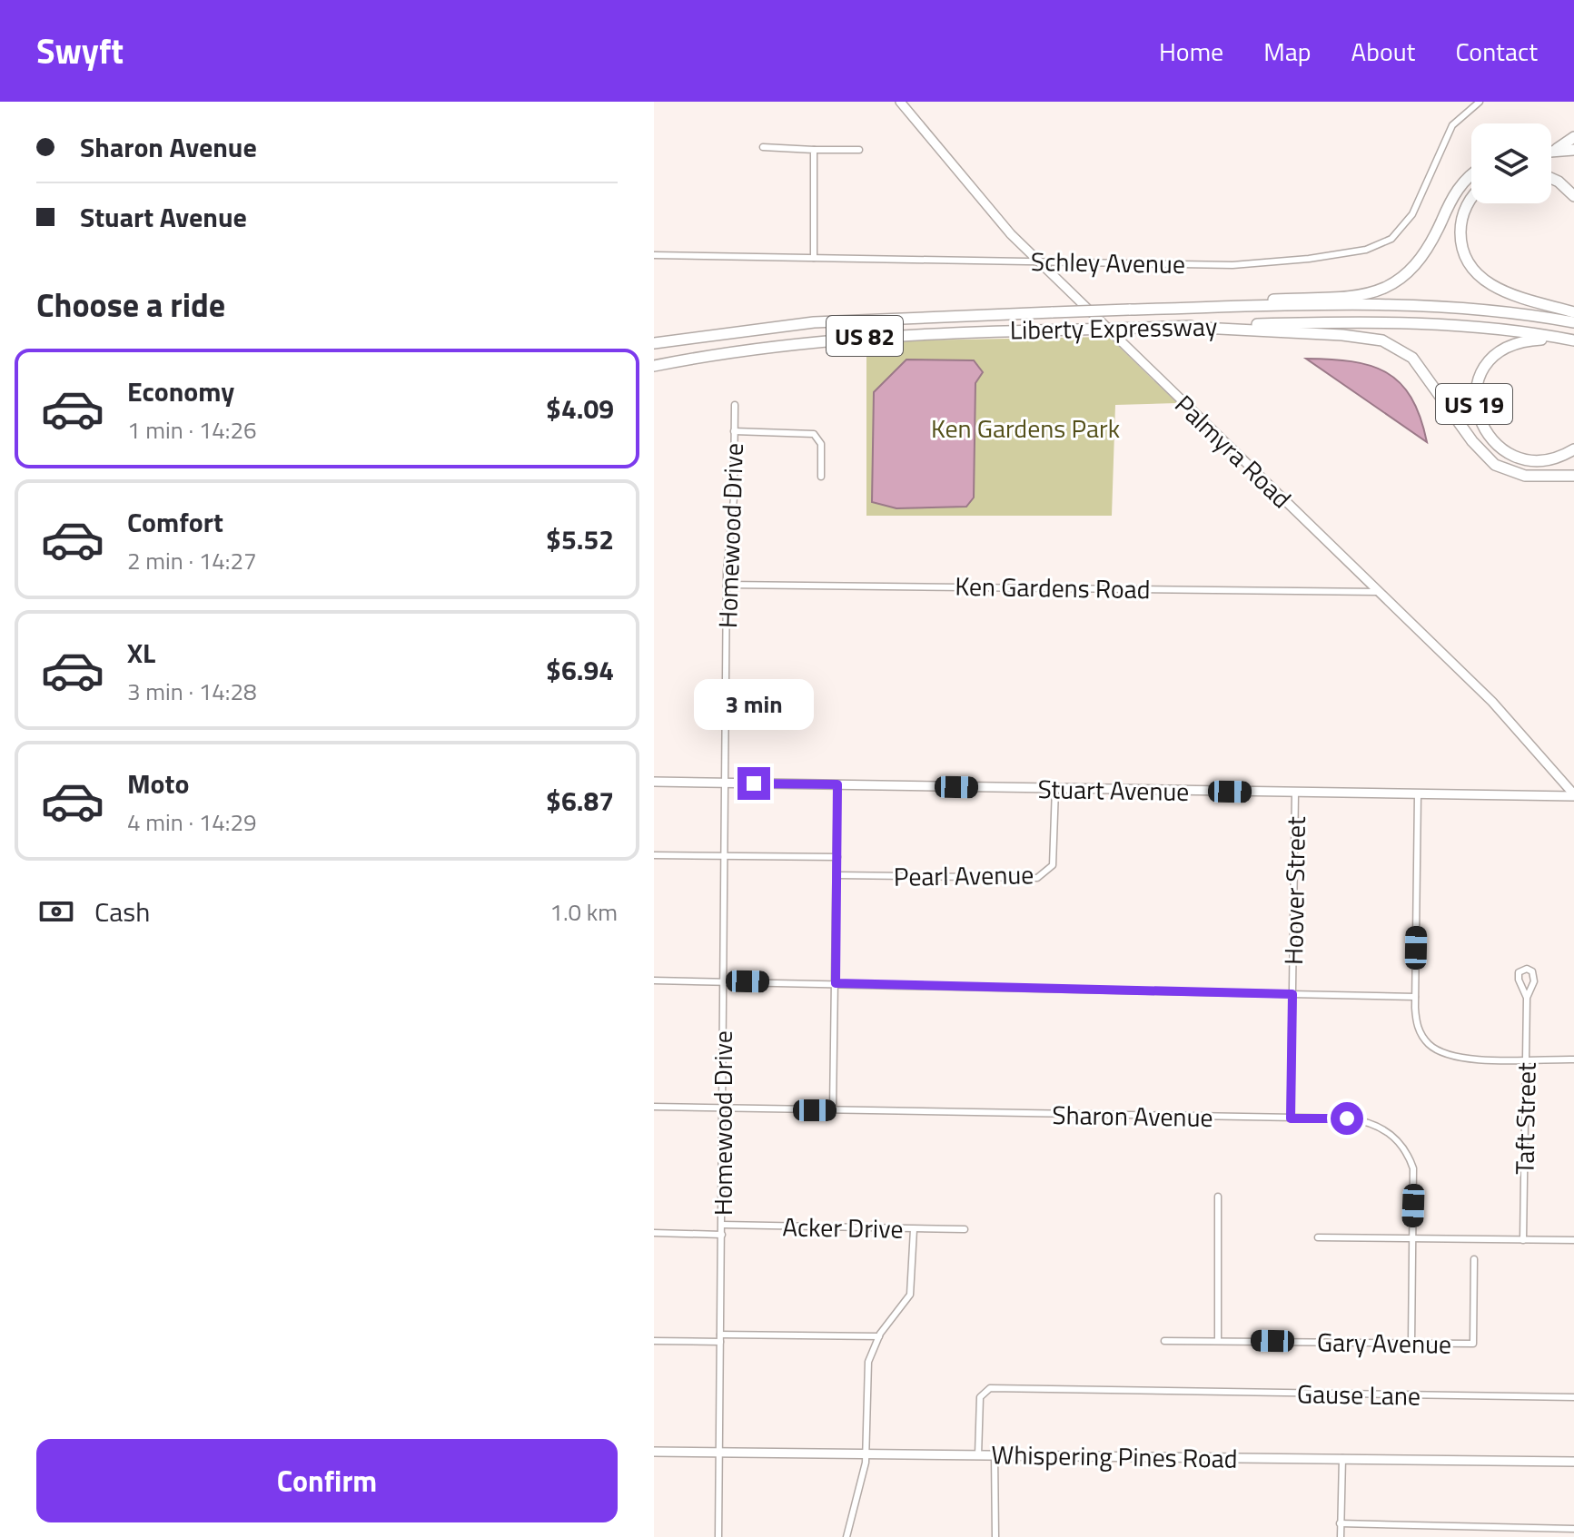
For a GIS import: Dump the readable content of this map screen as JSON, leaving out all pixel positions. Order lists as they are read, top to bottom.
{
  "streets": {
    "highway": ["Liberty Expressway", "US 82", "US 19"],
    "street": [
      "Schley Avenue",
      "Palmyra Road",
      "Homewood Drive",
      "Ken Gardens Road",
      "Stuart Avenue",
      "Pearl Avenue",
      "Hoover Street",
      "Sharon Avenue",
      "Taft Street",
      "Acker Drive",
      "Gary Avenue",
      "Gause Lane",
      "Whispering Pines Road"
    ]
  },
  "crossings": [
    ["Schley Avenue", "Palmyra Road"],
    ["Palmyra Road", "Ken Gardens Road"],
    ["Palmyra Road", "Stuart Avenue"],
    ["Homewood Drive", "Ken Gardens Road"],
    ["Homewood Drive", "Stuart Avenue"],
    ["Homewood Drive", "Sharon Avenue"],
    ["Homewood Drive", "Acker Drive"],
    ["Homewood Drive", "Whispering Pines Road"],
    ["Stuart Avenue", "Pearl Avenue"],
    ["Stuart Avenue", "Hoover Street"],
    ["Hoover Street", "Sharon Avenue"],
    ["Sharon Avenue", "Gary Avenue"],
    ["Gause Lane", "Whispering Pines Road"]
  ],
  "parks": ["Ken Gardens Park"],
  "page": {
    "header": "Swyft",
    "nav": [
      "Home",
      "Map",
      "About",
      "Contact"
    ],
    "banner": ["Sharon Avenue", "Stuart Avenue"],
    "heading": "Choose a ride",
    "list": [
      {
        "name": "Economy",
        "note": "1 min · 14:26",
        "value": "$4.09"
      },
      {
        "name": "Comfort",
        "note": "2 min · 14:27",
        "value": "$5.52"
      },
      {
        "name": "XL",
        "note": "3 min · 14:28",
        "value": "$6.94"
      },
      {
        "name": "Moto",
        "note": "4 min · 14:29",
        "value": "$6.87"
      }
    ],
    "bubble": "3 min",
    "pay": ["Cash", "1.0 km"],
    "buttons": "Confirm"
  }
}
